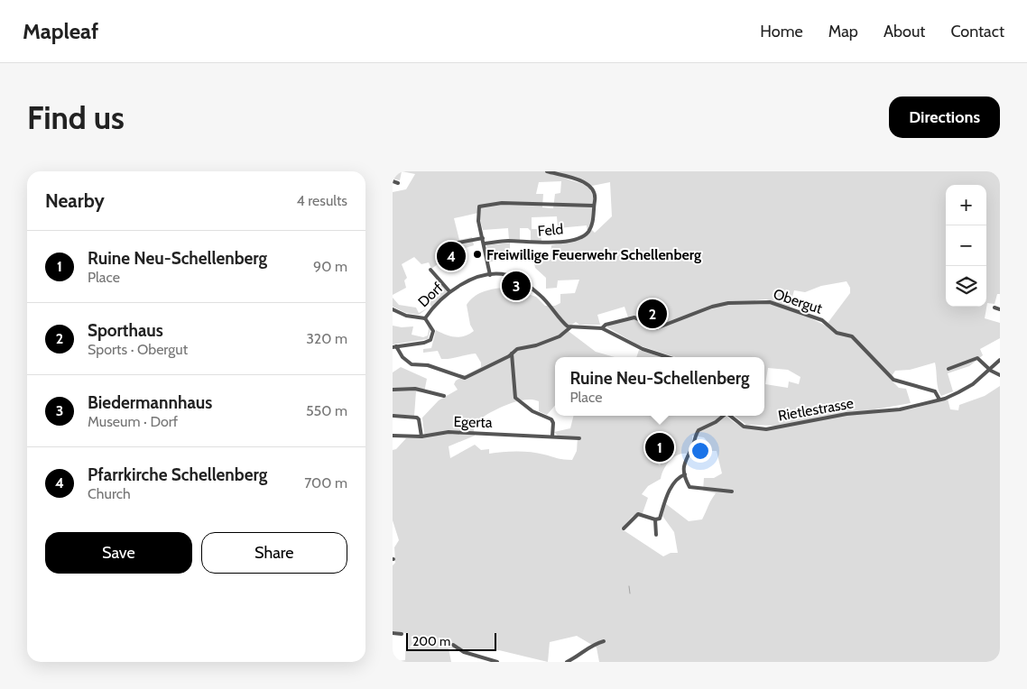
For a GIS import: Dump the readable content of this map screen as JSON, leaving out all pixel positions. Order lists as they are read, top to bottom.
{
  "streets": {
    "street": [
      "Feld",
      "Dorf",
      "Obergut",
      "Rietlestrasse",
      "Egerta"
    ]
  },
  "crossings": [
    ["Obergut", "Rietlestrasse"]
  ],
  "places": ["Freiwillige Feuerwehr Schellenberg"],
  "scale_bar": "200 m",
  "page": {
    "header": "Mapleaf",
    "nav": [
      "Home",
      "Map",
      "About",
      "Contact"
    ],
    "buttons": [
      "Directions",
      ["Save", "Share"]
    ],
    "title": "Find us",
    "heading": ["Nearby", "4 results"],
    "map_buttons": ["+", "−"],
    "list": [
      {
        "mark": "1",
        "name": "Ruine Neu-Schellenberg",
        "note": "Place",
        "value": "90 m"
      },
      {
        "mark": "2",
        "name": "Sporthaus",
        "note": "Sports · Obergut",
        "value": "320 m"
      },
      {
        "mark": "3",
        "name": "Biedermannhaus",
        "note": "Museum · Dorf",
        "value": "550 m"
      },
      {
        "mark": "4",
        "name": "Pfarrkirche Schellenberg",
        "note": "Church",
        "value": "700 m"
      }
    ],
    "pins": [
      "4",
      "3",
      "2",
      "1"
    ],
    "popup": ["Ruine Neu-Schellenberg", "Place"],
    "scale": "200 m"
  }
}
